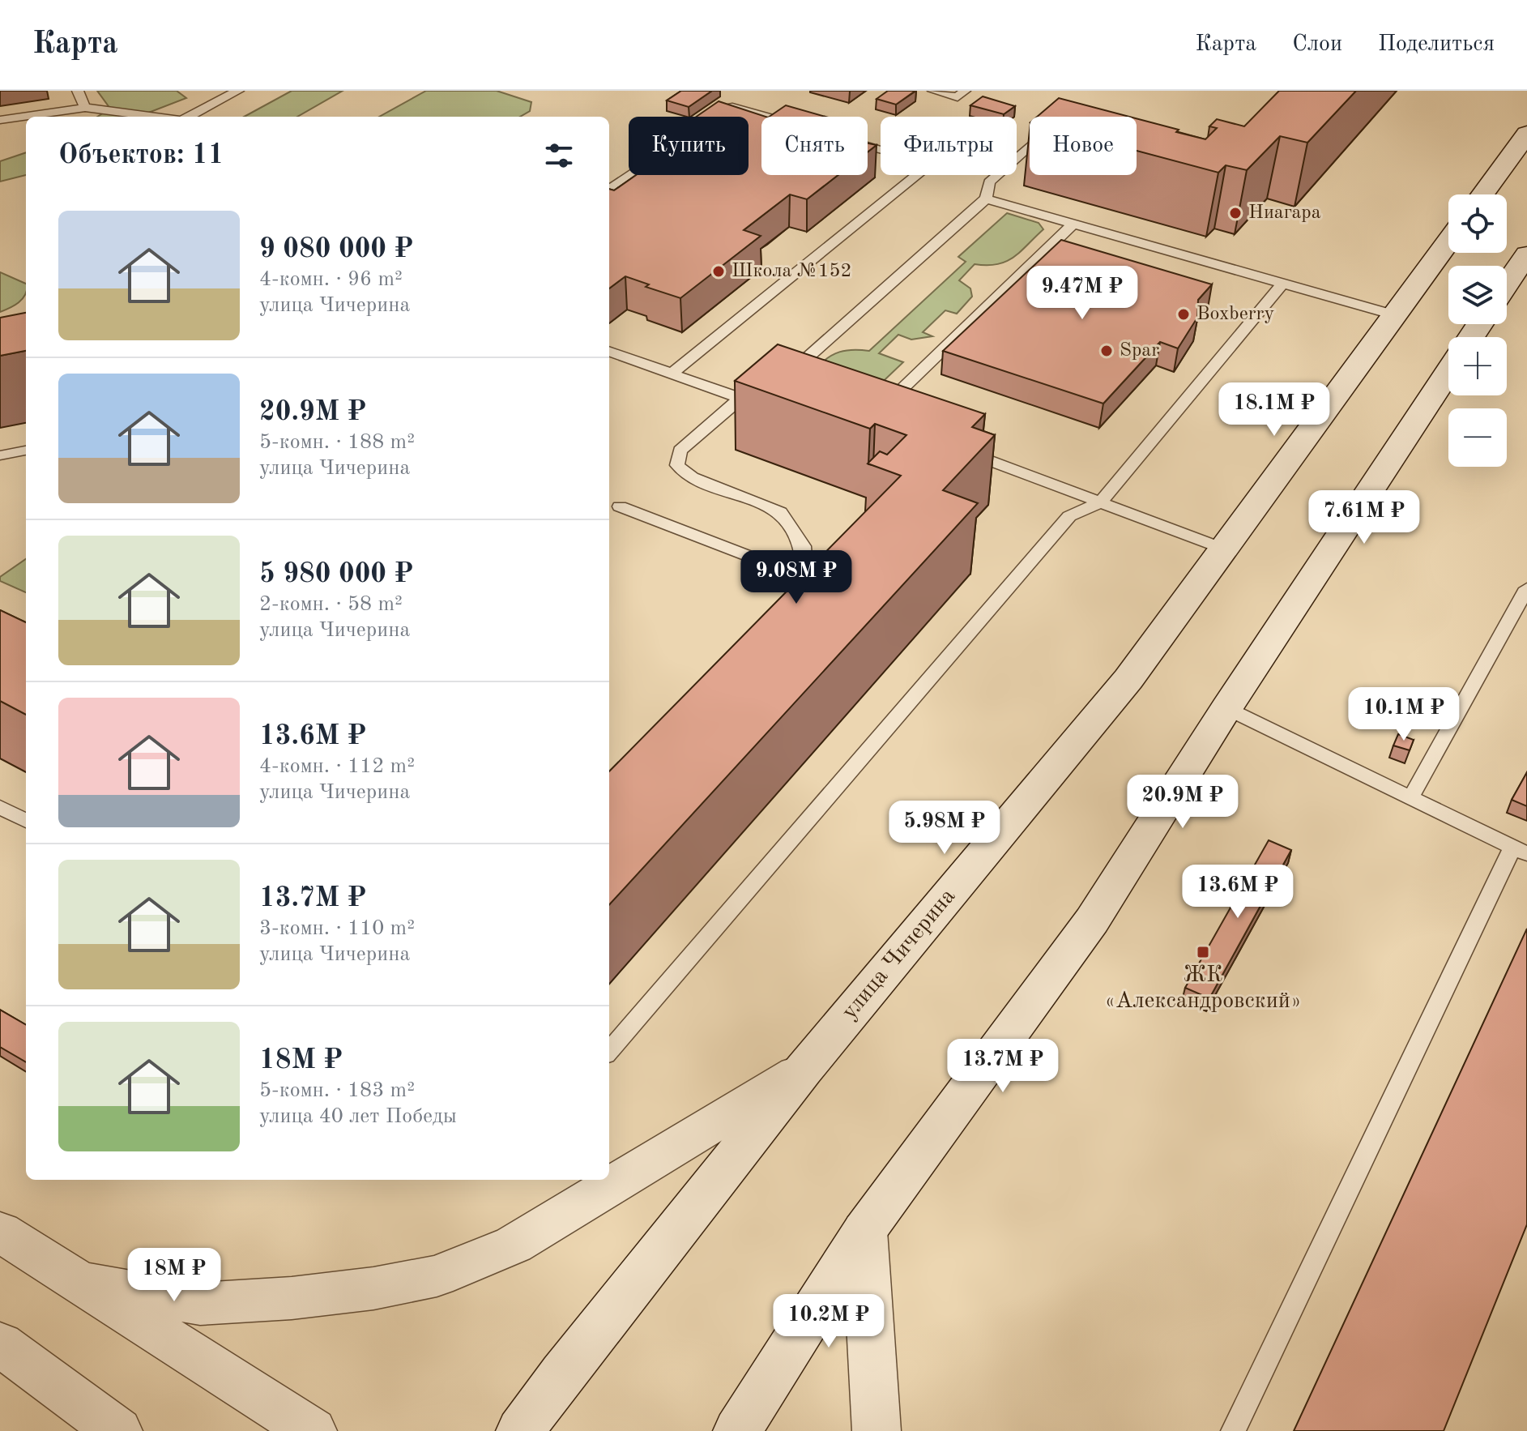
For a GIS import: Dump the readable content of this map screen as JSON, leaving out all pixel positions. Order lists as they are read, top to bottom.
{
  "streets": {
    "main road": ["улица Чичерина"]
  },
  "places": {
    "other": [
      "Ниагара",
      "Школа №152",
      "Boxberry",
      "Spar"
    ],
    "transit": ["ЖК «Александровский»"]
  },
  "page": {
    "header": "Карта",
    "nav": ["Карта", "Слои", "Поделиться"],
    "chip": [
      "Купить",
      "Снять",
      "Фильтры",
      "Новое"
    ],
    "heading": "Объектов: 11",
    "map_buttons": ["+", "−"],
    "list": [
      {
        "name": "9 080 000 ₽",
        "note": "4-комн. · 96 m² · улица Чичерина"
      },
      {
        "name": "20.9M ₽",
        "note": "5-комн. · 188 m² · улица Чичерина"
      },
      {
        "name": "5 980 000 ₽",
        "note": "2-комн. · 58 m² · улица Чичерина"
      },
      {
        "name": "13.6M ₽",
        "note": "4-комн. · 112 m² · улица Чичерина"
      },
      {
        "name": "13.7M ₽",
        "note": "3-комн. · 110 m² · улица Чичерина"
      },
      {
        "name": "18M ₽",
        "note": "5-комн. · 183 m² · улица 40 лет Победы"
      }
    ],
    "price": [
      "9.47M ₽",
      "18.1M ₽",
      "7.61M ₽",
      "9.08M ₽",
      "10.1M ₽",
      "20.9M ₽",
      "5.98M ₽",
      "13.6M ₽",
      "13.7M ₽",
      "18M ₽",
      "10.2M ₽"
    ]
  }
}
